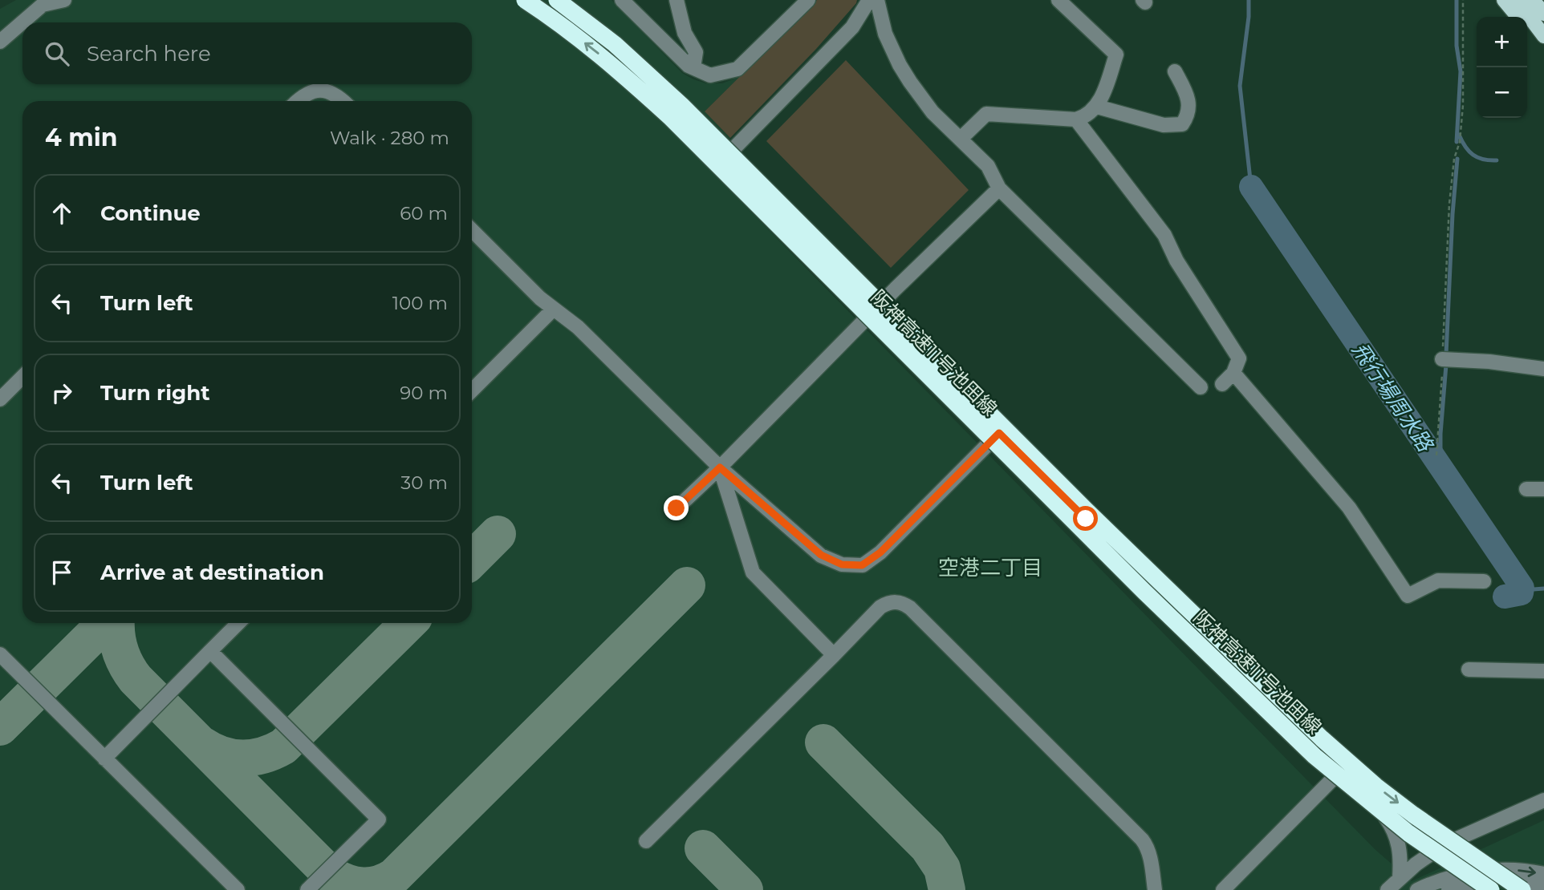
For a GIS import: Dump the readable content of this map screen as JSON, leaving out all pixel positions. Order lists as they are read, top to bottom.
{
  "streets": {
    "highway": ["阪神高速11号池田線"]
  },
  "districts": ["空港二丁目"],
  "water": ["飛行場周水路"],
  "page": {
    "map_buttons": ["+", "−"],
    "search": "Search here",
    "heading": ["4 min", "Walk · 280 m"],
    "list": [
      ["Continue", "60 m"],
      ["Turn left", "100 m"],
      ["Turn right", "90 m"],
      ["Turn left", "30 m"],
      "Arrive at destination"
    ]
  }
}
